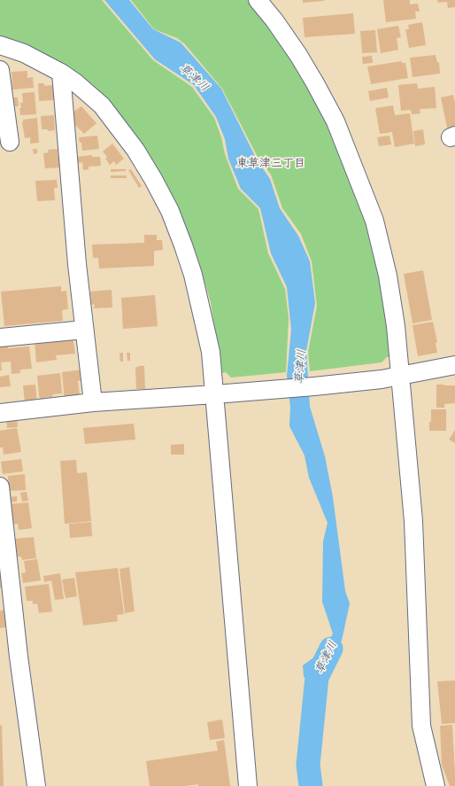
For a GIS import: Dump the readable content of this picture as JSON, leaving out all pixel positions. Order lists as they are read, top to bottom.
{
  "districts": ["東草津三丁目"],
  "water": ["草津川"]
}
